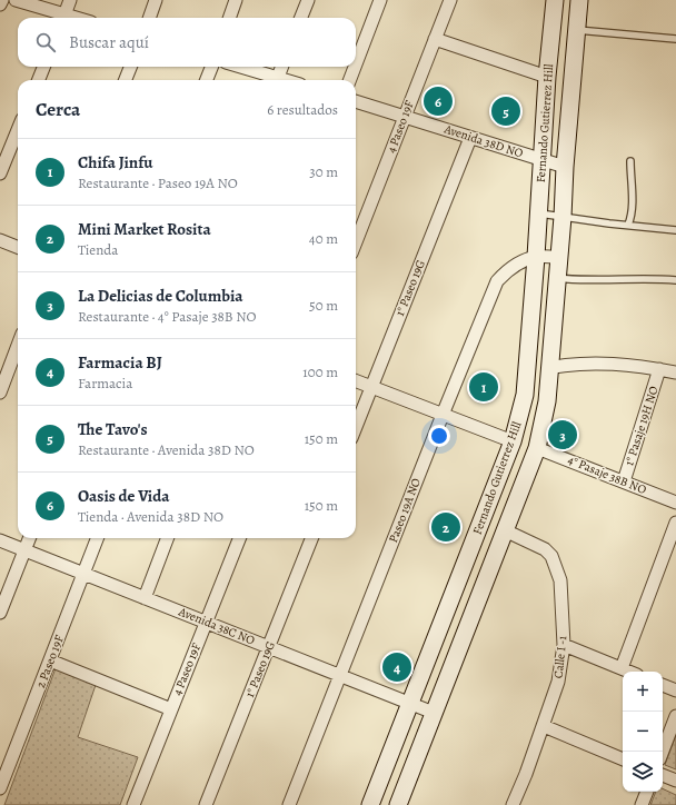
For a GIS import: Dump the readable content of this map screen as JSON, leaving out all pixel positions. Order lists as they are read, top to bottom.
{
  "streets": {
    "street": [
      "Fernando Gutierrez Hill",
      "4 Paseo 19F",
      "Avenida 38D NO",
      "1° Paseo 19G",
      "1° Pasaje 19H NO",
      "4° Pasaje 38B NO",
      "Paseo 19A NO",
      "Avenida 38C NO",
      "Calle I -1",
      "2 Paseo 19F"
    ]
  },
  "crossings": [
    ["Fernando Gutierrez Hill", "Avenida 38D NO"],
    ["Fernando Gutierrez Hill", "4° Pasaje 38B NO"],
    ["Fernando Gutierrez Hill", "Paseo 19A NO"],
    ["Fernando Gutierrez Hill", "Avenida 38C NO"],
    ["Fernando Gutierrez Hill", "Calle I -1"],
    ["4 Paseo 19F", "Avenida 38D NO"],
    ["4 Paseo 19F", "Avenida 38C NO"],
    ["Avenida 38D NO", "1° Paseo 19G"],
    ["1° Paseo 19G", "Avenida 38C NO"],
    ["1° Pasaje 19H NO", "4° Pasaje 38B NO"],
    ["Paseo 19A NO", "Avenida 38C NO"],
    ["Avenida 38C NO", "2 Paseo 19F"]
  ],
  "page": {
    "search": "Buscar aquí",
    "heading": ["Cerca", "6 resultados"],
    "pins": [
      "6",
      "5",
      "1",
      "3",
      "2",
      "4"
    ],
    "list": [
      {
        "mark": "1",
        "name": "Chifa Jinfu",
        "note": "Restaurante · Paseo 19A NO",
        "value": "30 m"
      },
      {
        "mark": "2",
        "name": "Mini Market Rosita",
        "note": "Tienda",
        "value": "40 m"
      },
      {
        "mark": "3",
        "name": "La Delicias de Columbia",
        "note": "Restaurante · 4° Pasaje 38B NO",
        "value": "50 m"
      },
      {
        "mark": "4",
        "name": "Farmacia BJ",
        "note": "Farmacia",
        "value": "100 m"
      },
      {
        "mark": "5",
        "name": "The Tavo's",
        "note": "Restaurante · Avenida 38D NO",
        "value": "150 m"
      },
      {
        "mark": "6",
        "name": "Oasis de Vida",
        "note": "Tienda · Avenida 38D NO",
        "value": "150 m"
      }
    ],
    "map_buttons": ["+", "−"]
  }
}
